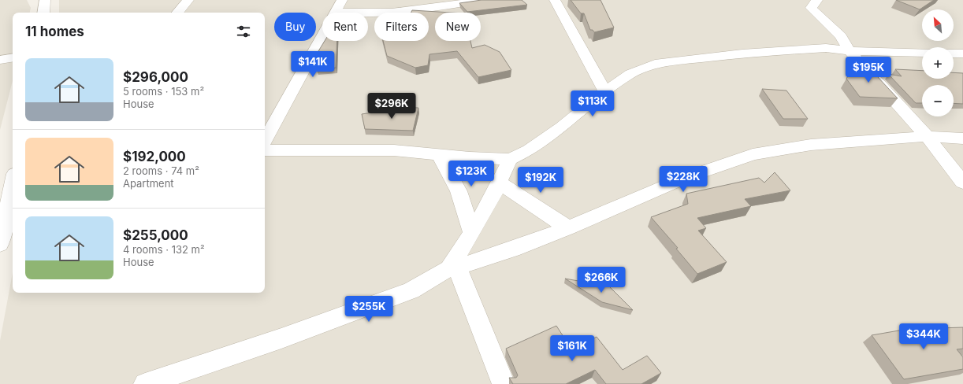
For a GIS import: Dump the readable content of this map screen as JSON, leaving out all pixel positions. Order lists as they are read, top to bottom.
{
  "north": "top left",
  "page": {
    "map_buttons": ["+", "−"],
    "chip": [
      "Buy",
      "Rent",
      "Filters",
      "New"
    ],
    "heading": "11 homes",
    "list": [
      {
        "name": "$296,000",
        "note": "5 rooms · 153 m² · House"
      },
      {
        "name": "$192,000",
        "note": "2 rooms · 74 m² · Apartment"
      },
      {
        "name": "$255,000",
        "note": "4 rooms · 132 m² · House"
      }
    ],
    "price": [
      "$141K",
      "$195K",
      "$113K",
      "$296K",
      "$123K",
      "$228K",
      "$192K",
      "$266K",
      "$255K",
      "$344K",
      "$161K"
    ]
  }
}
